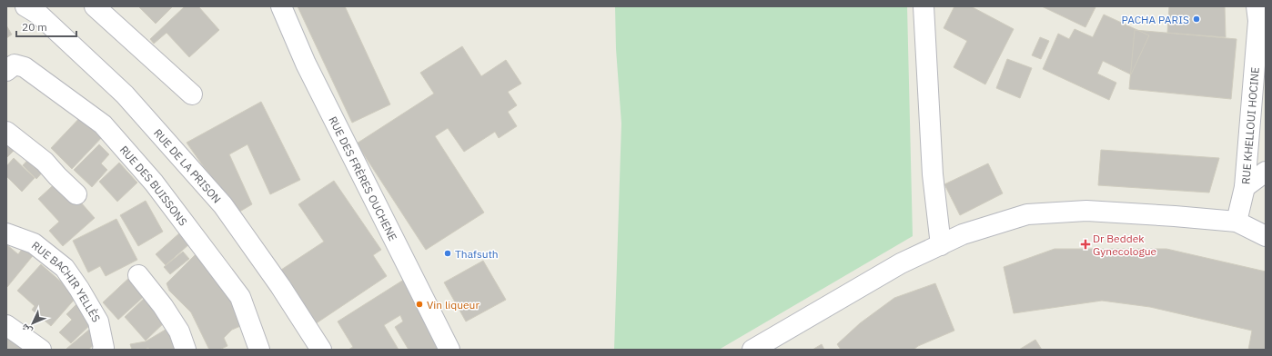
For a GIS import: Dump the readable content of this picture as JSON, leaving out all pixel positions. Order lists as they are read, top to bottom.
{
  "streets": {
    "street": [
      "RUE KHELLOUI HOCINE",
      "RUE DE LA PRISON",
      "RUE DES FRÈRES OUCHENE",
      "RUE DES BUISSONS",
      "RUE BACHIR YELLÈS"
    ]
  },
  "places": {
    "other": ["PACHA PARIS", "Thafsuth", "Vin liqueur"],
    "health": ["Dr Beddek Gynecologue"]
  },
  "scale_bar": "20 m",
  "north": "bottom left"
}
